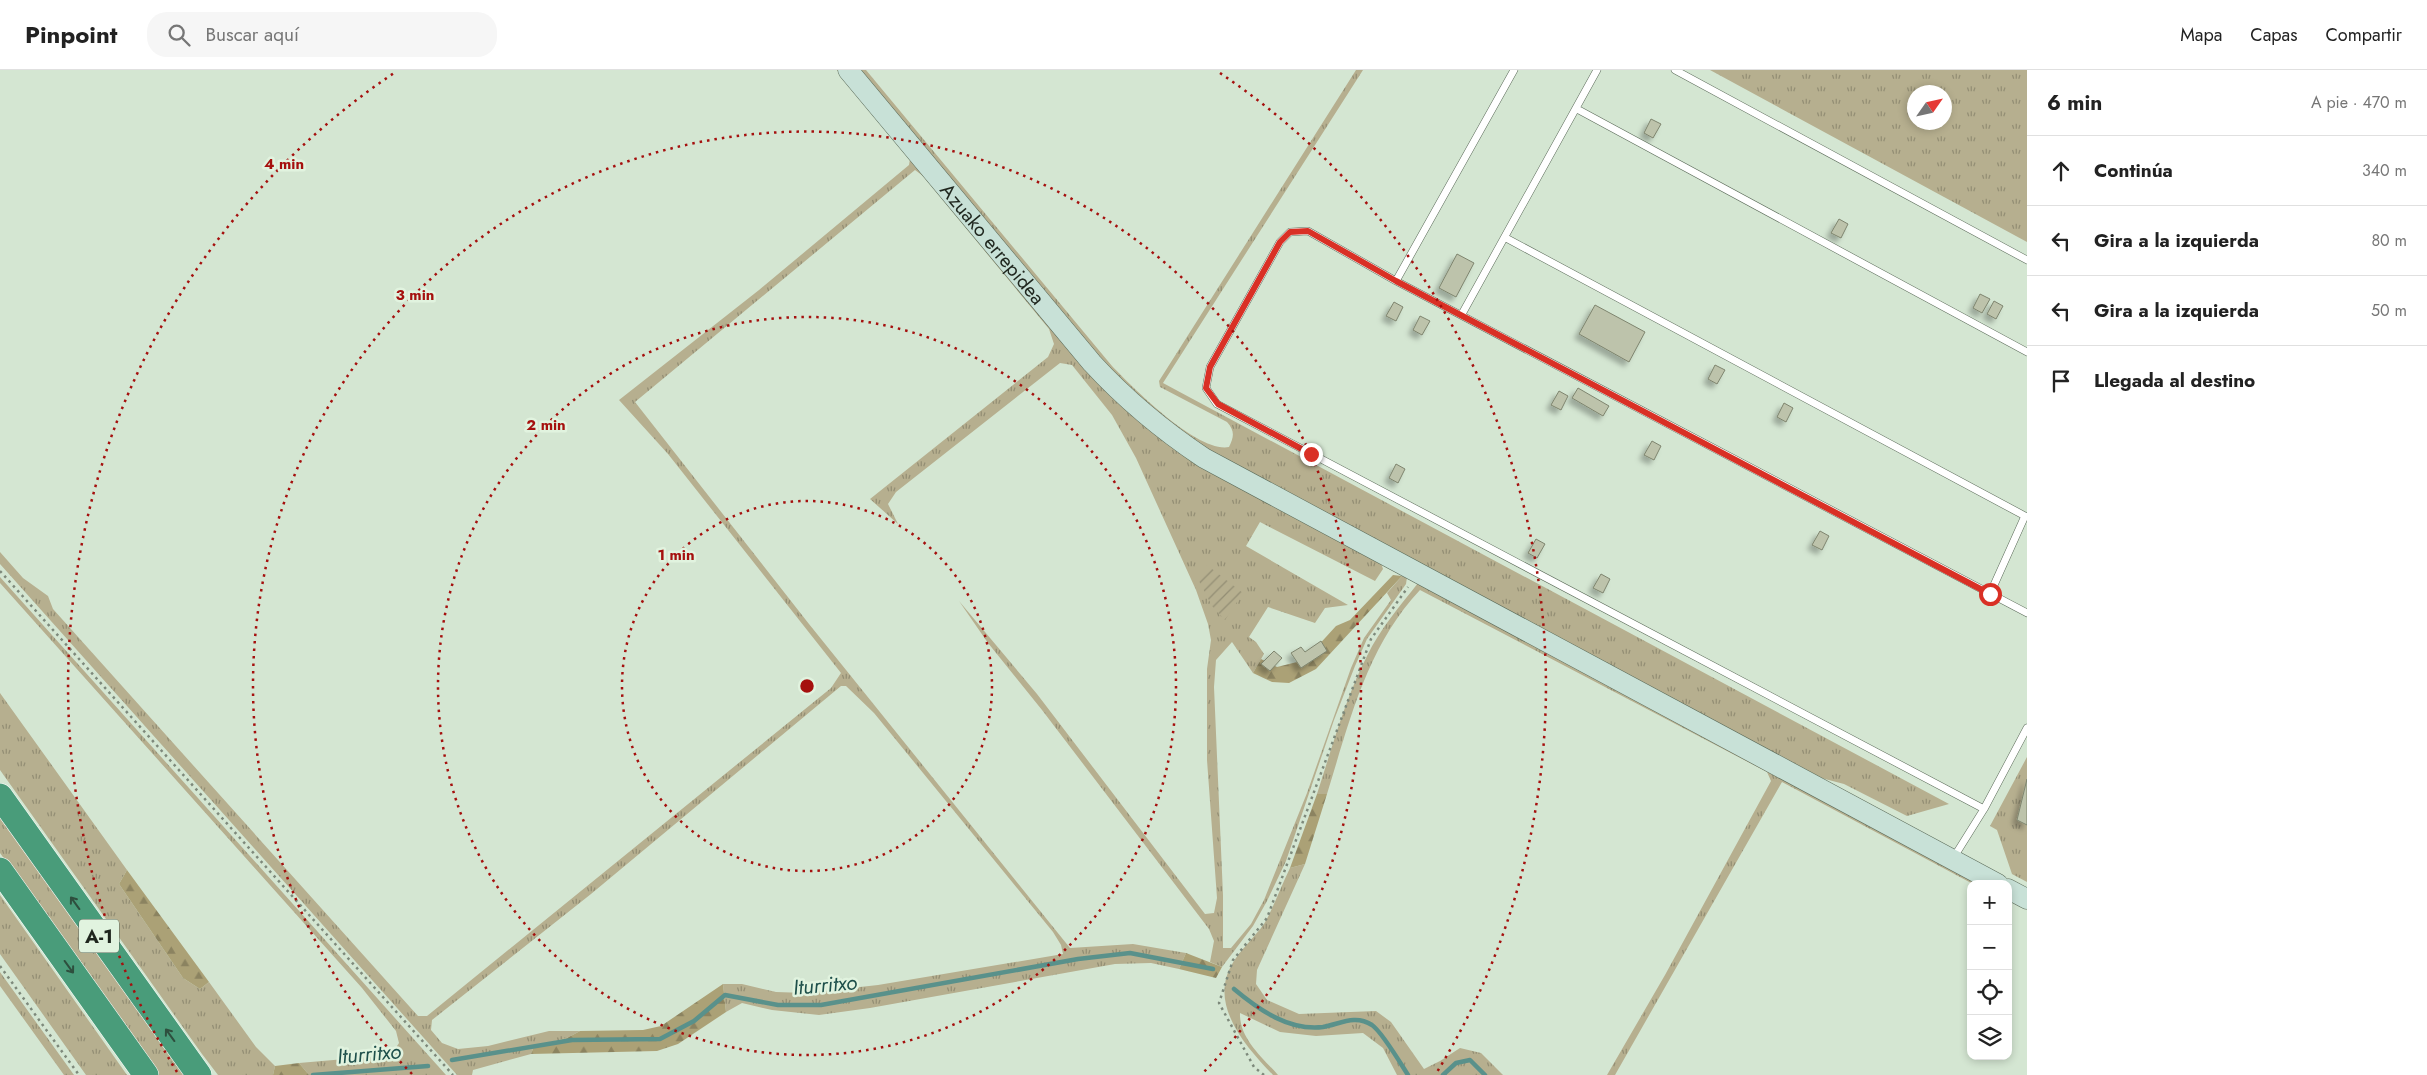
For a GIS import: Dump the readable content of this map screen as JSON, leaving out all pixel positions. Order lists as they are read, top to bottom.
{
  "streets": {
    "highway": ["A-1"],
    "street": ["Azuako errepidea"]
  },
  "water": ["Iturritxo"],
  "north": "top right",
  "page": {
    "header": "Pinpoint",
    "search": "Buscar aquí",
    "nav": ["Mapa", "Capas", "Compartir"],
    "heading": ["6 min", "A pie · 470 m"],
    "list": [
      ["Continúa", "340 m"],
      ["Gira a la izquierda", "80 m"],
      ["Gira a la izquierda", "50 m"],
      "Llegada al destino"
    ],
    "map_buttons": ["+", "−"]
  },
  "rings": [
    "4 min",
    "3 min",
    "2 min",
    "1 min"
  ]
}
